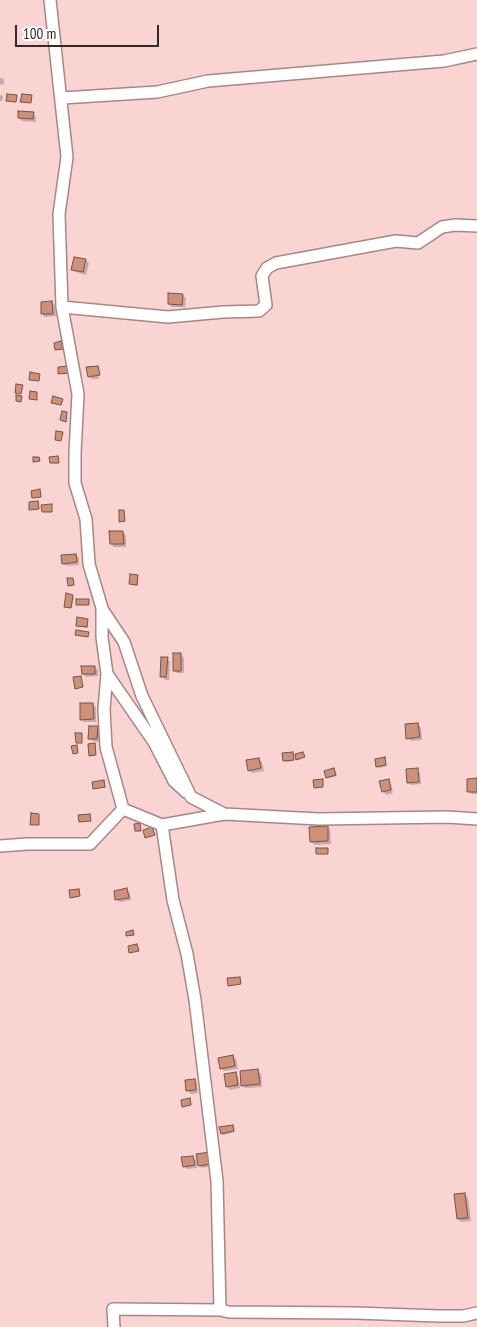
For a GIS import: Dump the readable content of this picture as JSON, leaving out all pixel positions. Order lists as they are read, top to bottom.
{
  "scale_bar": "100 m"
}
